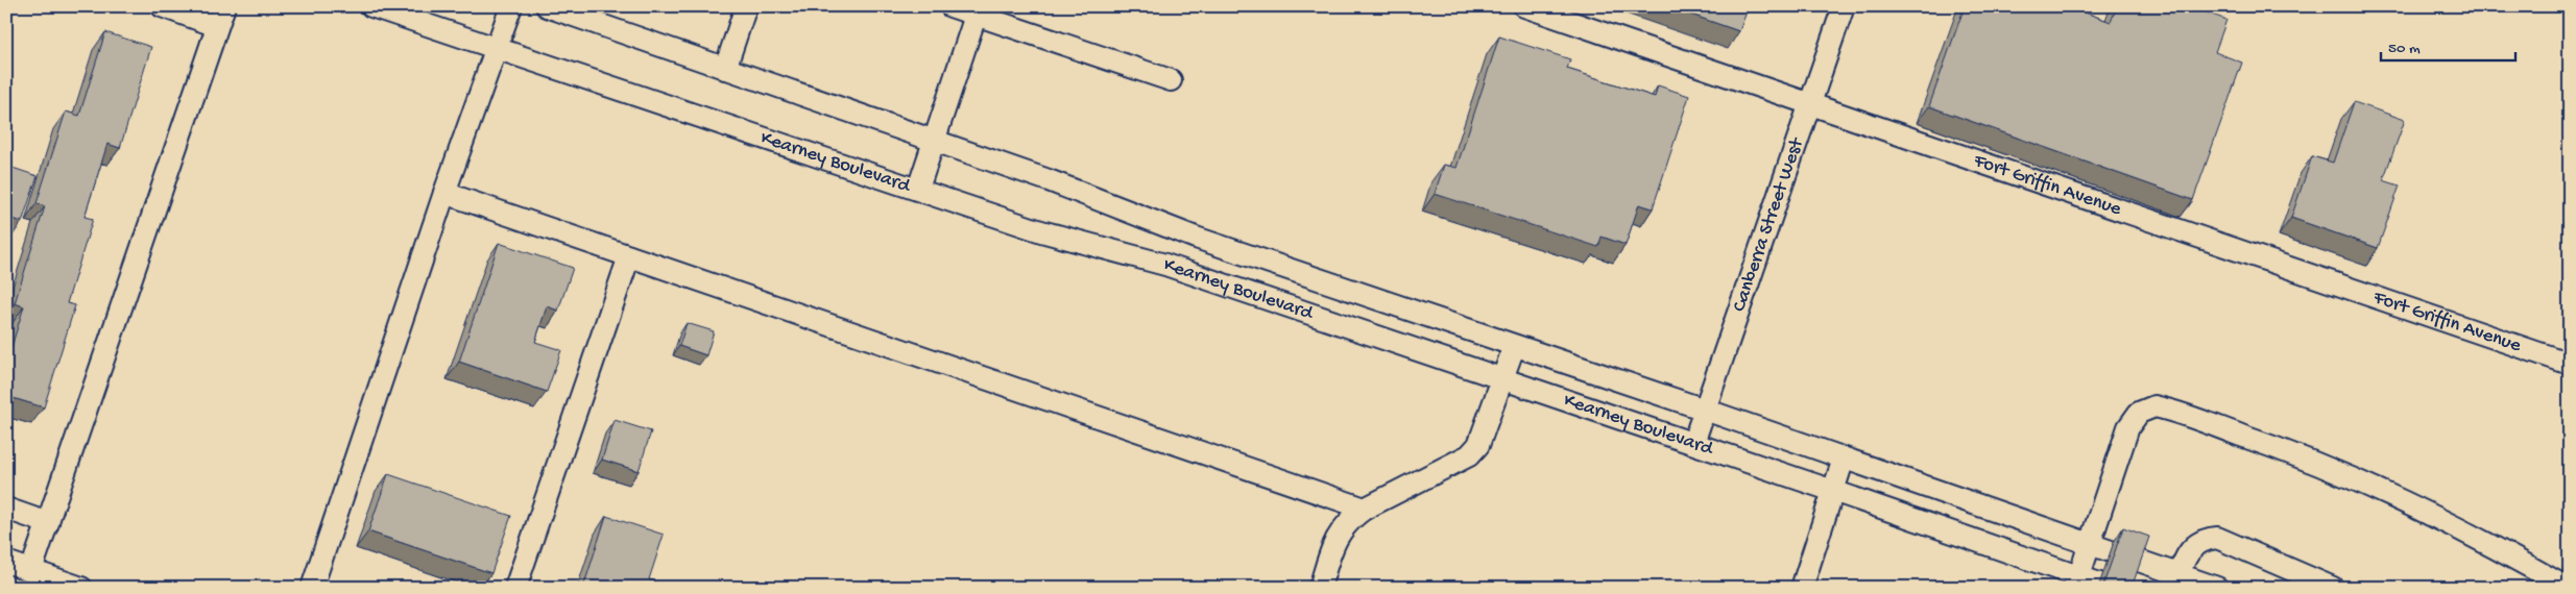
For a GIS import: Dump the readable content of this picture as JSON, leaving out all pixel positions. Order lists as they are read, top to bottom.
{
  "streets": {
    "street": ["Kearney Boulevard", "Fort Griffin Avenue", "Canberra Street West"]
  },
  "crossings": [
    ["Kearney Boulevard", "Canberra Street West"],
    ["Fort Griffin Avenue", "Canberra Street West"]
  ],
  "scale_bar": "50 m"
}
